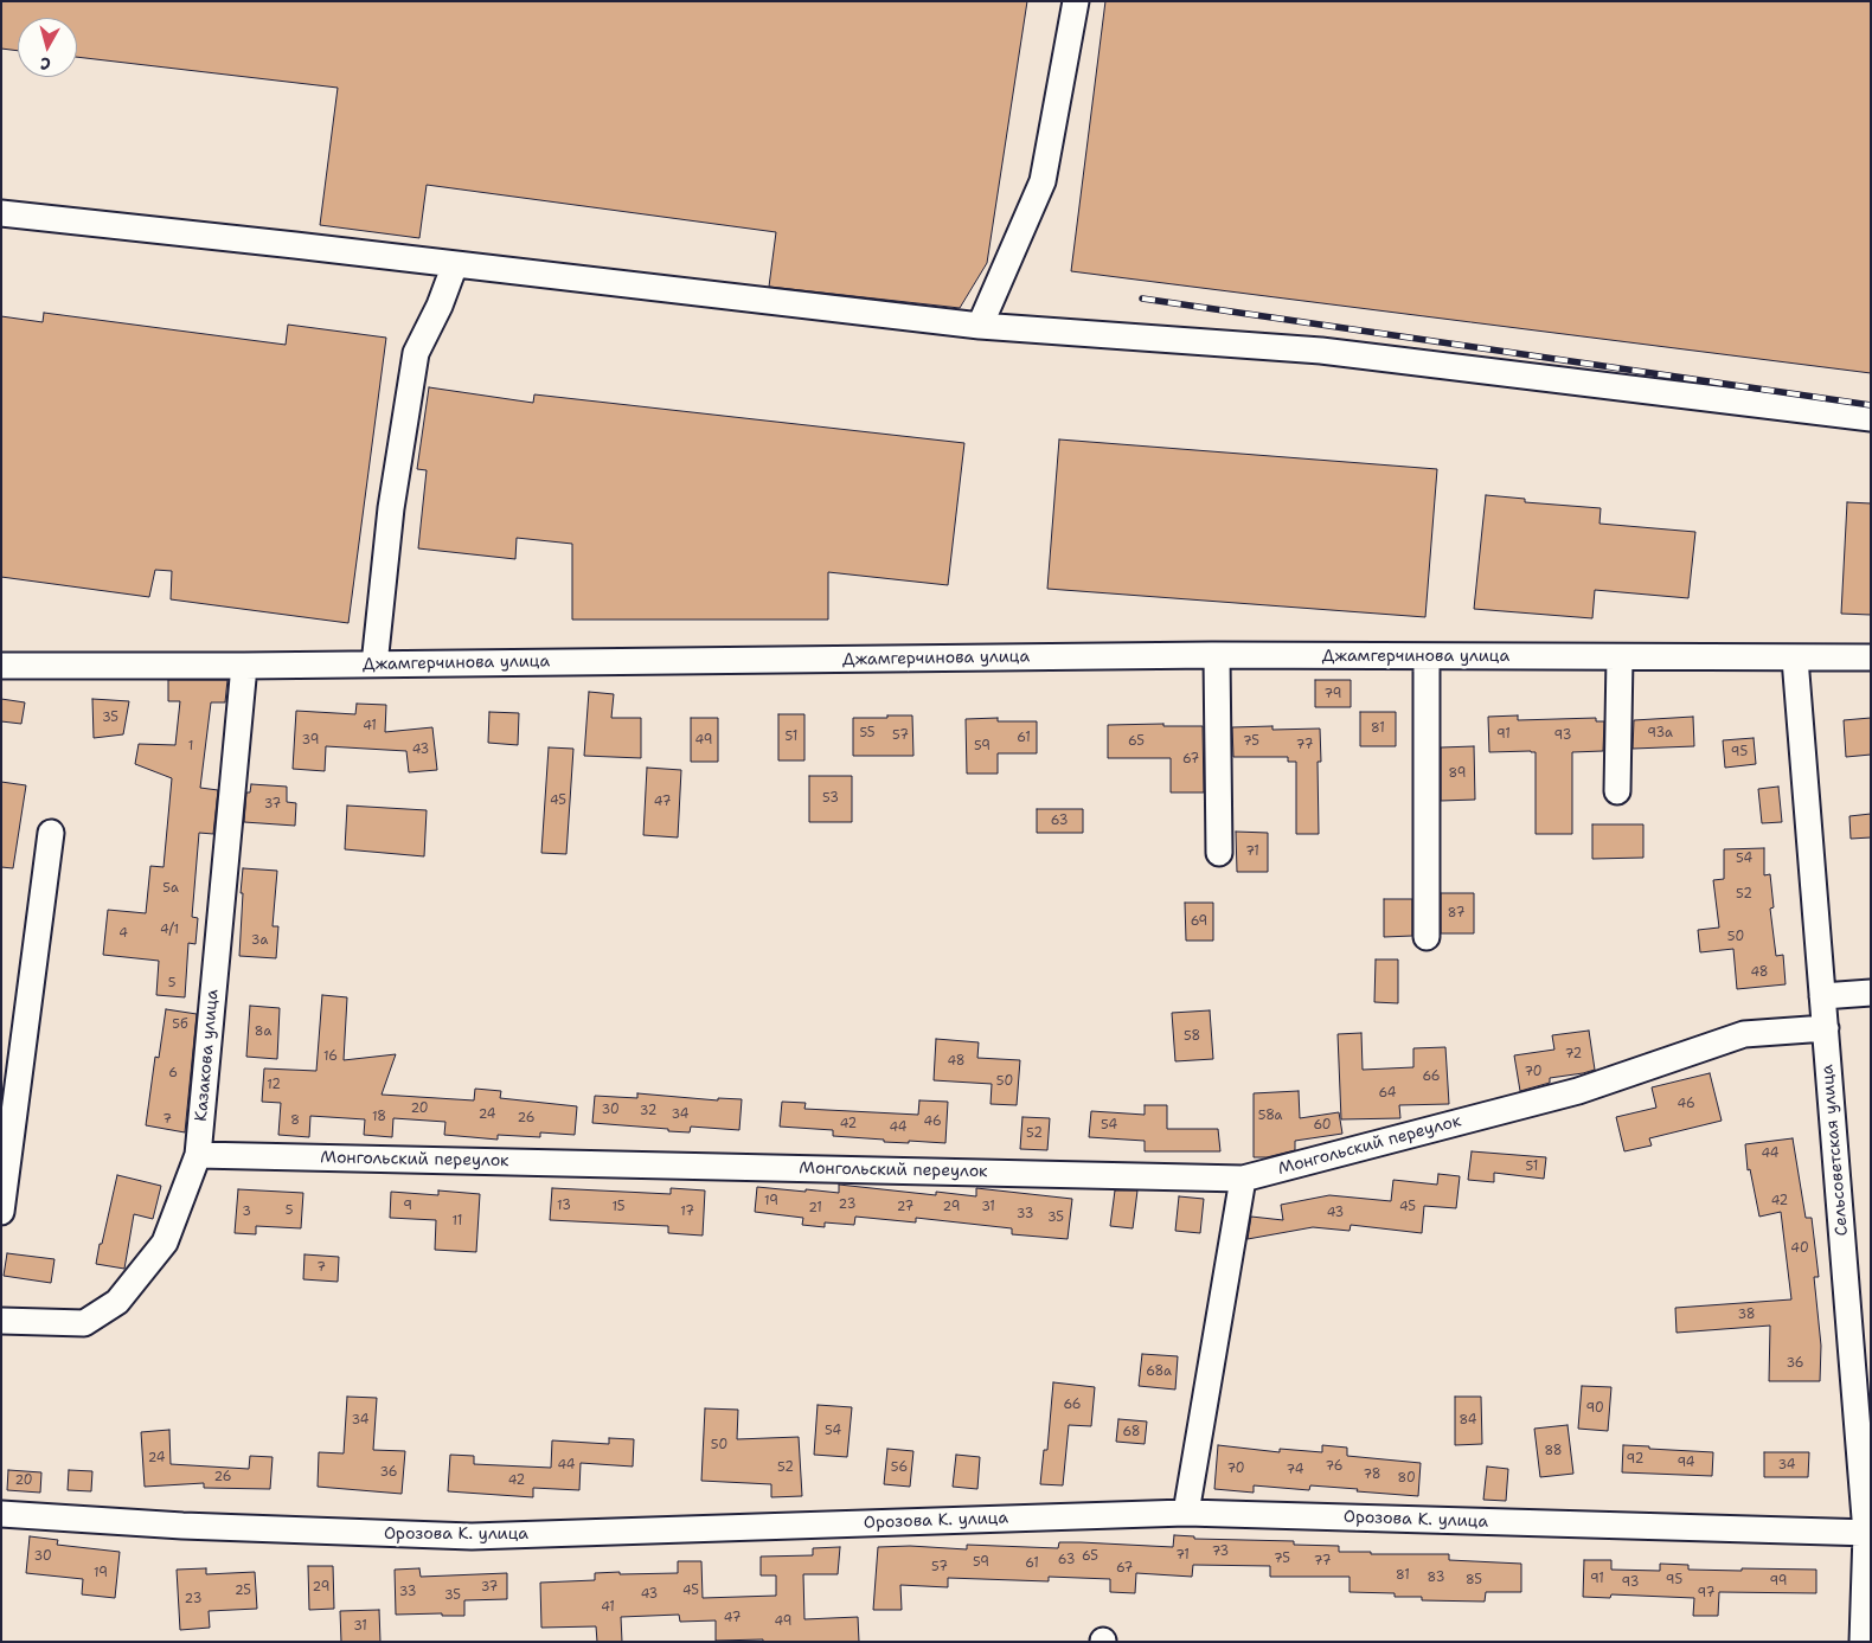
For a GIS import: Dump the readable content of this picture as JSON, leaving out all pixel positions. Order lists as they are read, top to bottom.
{
  "streets": {
    "street": [
      "Джамгерчинова улица",
      "Казакова улица",
      "Монгольский переулок",
      "Сельсоветская улица",
      "Орозова К. улица"
    ]
  },
  "crossings": [
    ["Джамгерчинова улица", "Казакова улица"],
    ["Джамгерчинова улица", "Сельсоветская улица"],
    ["Казакова улица", "Монгольский переулок"],
    ["Монгольский переулок", "Сельсоветская улица"],
    ["Сельсоветская улица", "Орозова К. улица"]
  ],
  "house_numbers": [
    "79",
    "35",
    "41",
    "81",
    "55",
    "93a",
    "91",
    "57",
    "93",
    "51",
    "61",
    "39",
    "49",
    "65",
    "75",
    "77",
    "1",
    "59",
    "43",
    "95",
    "67",
    "89",
    "53",
    "45",
    "47",
    "37",
    "63",
    "71",
    "54",
    "5а",
    "52",
    "87",
    "69",
    "4/1",
    "4",
    "50",
    "3а",
    "48",
    "5",
    "5б",
    "8а",
    "58",
    "72",
    "16",
    "48",
    "70",
    "6",
    "66",
    "50",
    "12",
    "64",
    "46",
    "20",
    "30",
    "32",
    "24",
    "34",
    "58a",
    "18",
    "26",
    "7",
    "8",
    "46",
    "42",
    "54",
    "60",
    "44",
    "52",
    "44",
    "51",
    "19",
    "42",
    "23",
    "9",
    "13",
    "15",
    "27",
    "29",
    "31",
    "45",
    "21",
    "5",
    "3",
    "17",
    "43",
    "33",
    "35",
    "11",
    "40",
    "7",
    "38",
    "36",
    "68a",
    "66",
    "90",
    "34",
    "84",
    "54",
    "68",
    "50",
    "88",
    "24",
    "92",
    "94",
    "44",
    "34",
    "76",
    "52",
    "56",
    "70",
    "74",
    "36",
    "78",
    "26",
    "80",
    "20",
    "42",
    "73",
    "71",
    "30",
    "65",
    "75",
    "63",
    "77",
    "59",
    "61",
    "57",
    "67",
    "19",
    "81",
    "83",
    "91",
    "85",
    "95",
    "99",
    "93",
    "29",
    "37",
    "25",
    "45",
    "33",
    "97",
    "43",
    "35",
    "23",
    "41",
    "47",
    "49",
    "31"
  ],
  "north": "bottom"
}
